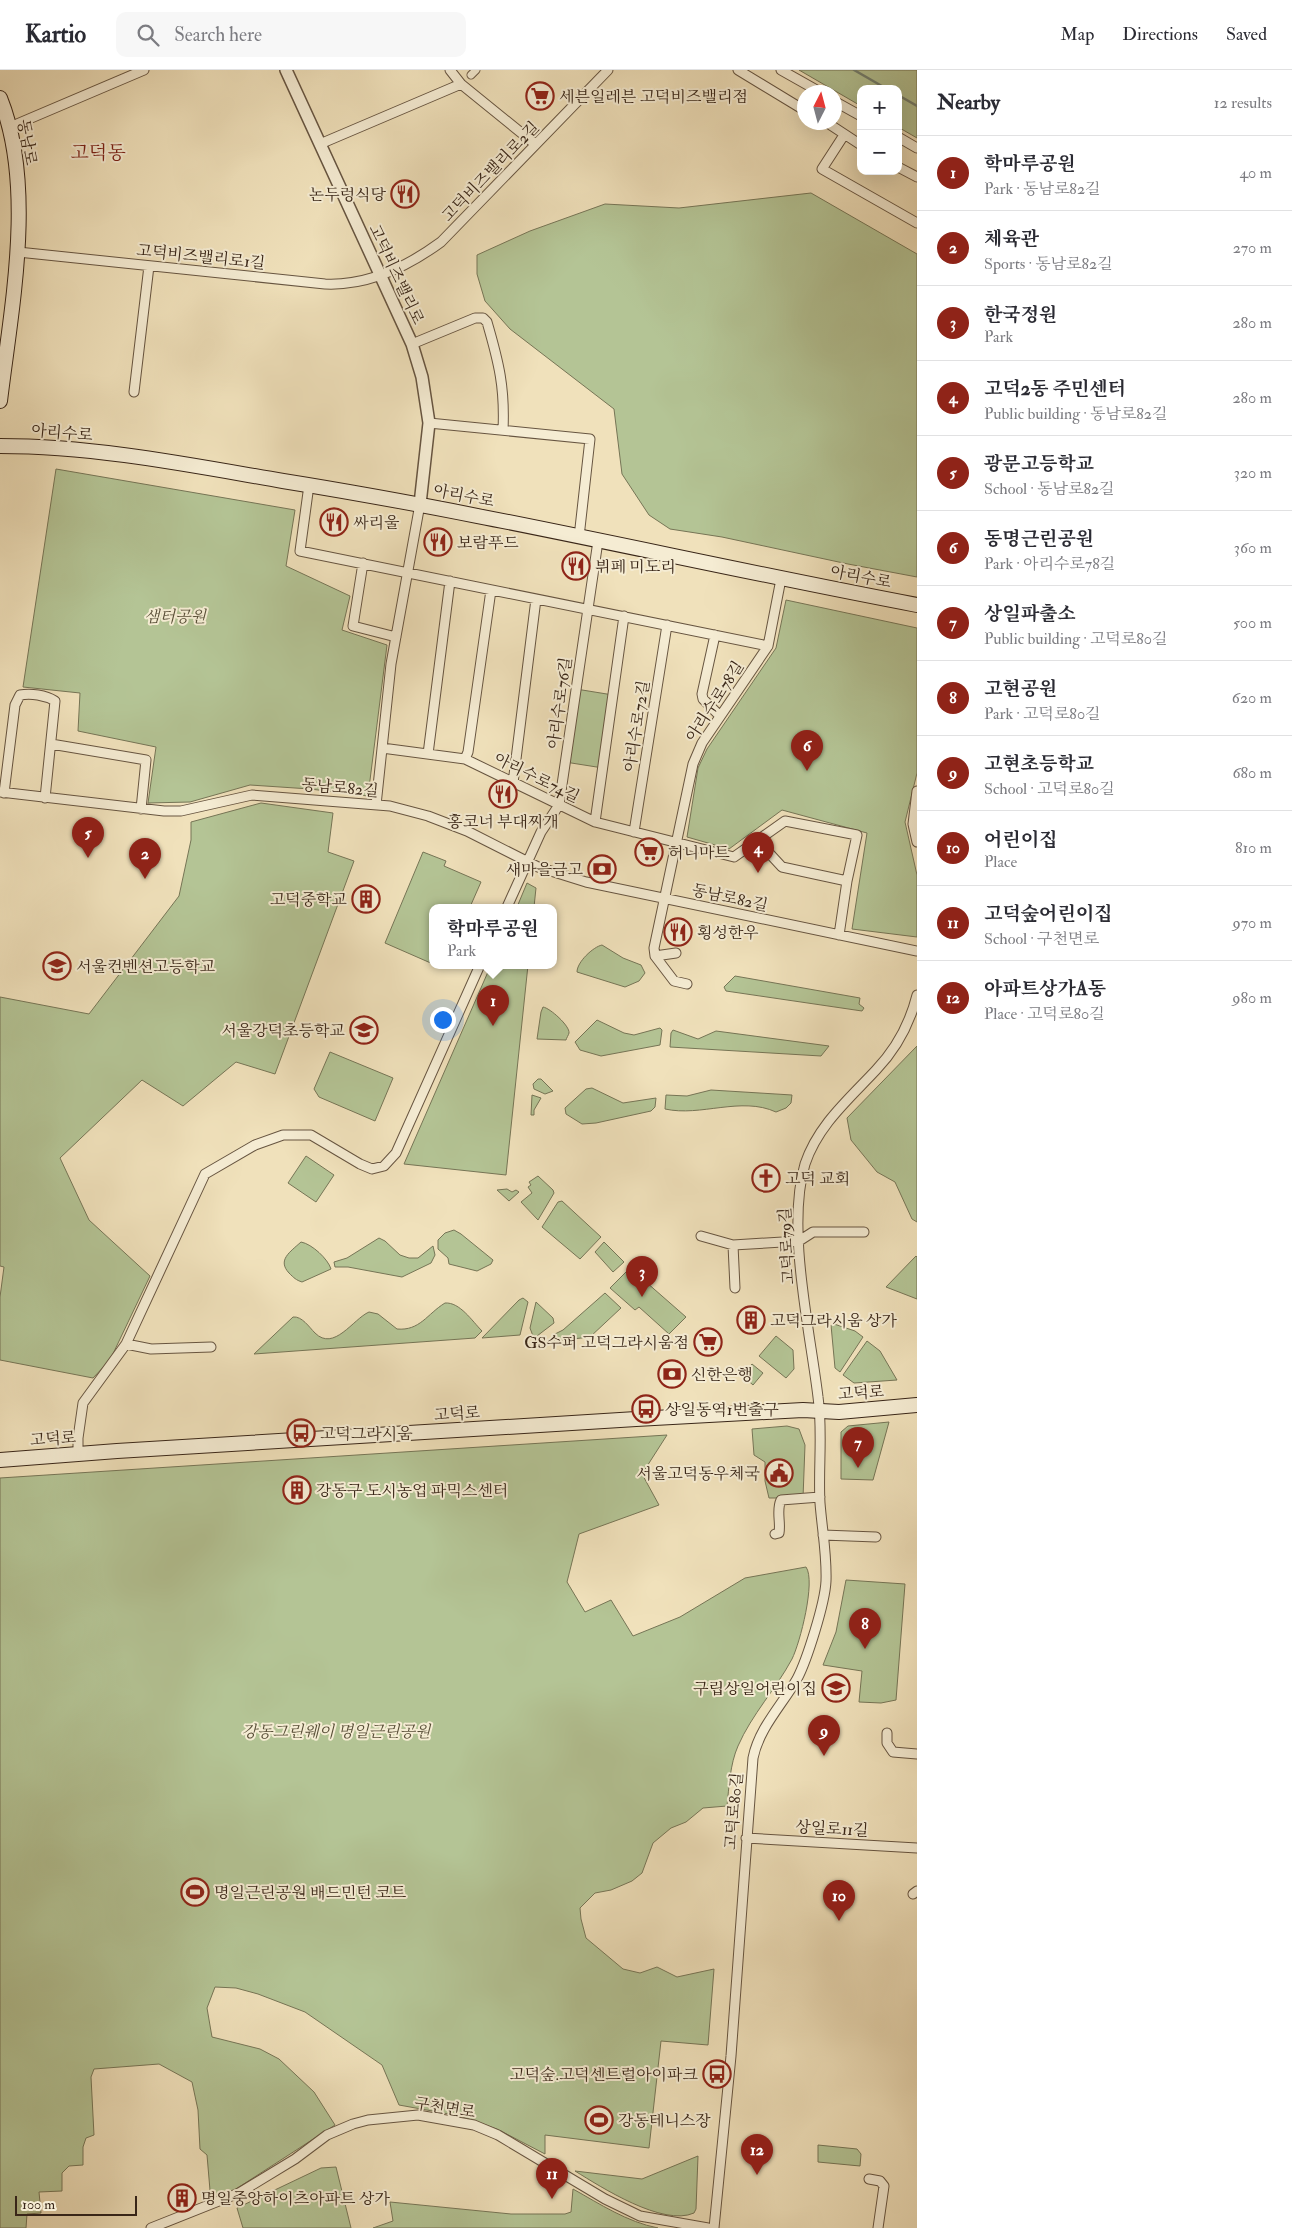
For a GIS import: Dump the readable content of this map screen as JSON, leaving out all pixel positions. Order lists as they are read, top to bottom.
{
  "streets": {
    "main road": ["동남로", "아리수로", "고덕로"],
    "street": [
      "고덕비즈밸리로2길",
      "고덕비즈밸리로1길",
      "고덕비즈밸리로",
      "아리수로78길",
      "아리수로76길",
      "아리수로72길",
      "아리수로74길",
      "동남로82길",
      "고덕로79길",
      "고덕로80길",
      "상일로11길",
      "구천면로"
    ]
  },
  "crossings": [
    ["동남로", "고덕비즈밸리로1길"],
    ["고덕비즈밸리로2길", "고덕비즈밸리로1길"],
    ["고덕비즈밸리로2길", "고덕비즈밸리로"],
    ["고덕비즈밸리로1길", "고덕비즈밸리로"],
    ["고덕비즈밸리로", "아리수로"],
    ["아리수로", "아리수로78길"],
    ["아리수로", "아리수로76길"],
    ["아리수로78길", "아리수로74길"],
    ["아리수로78길", "동남로82길"],
    ["아리수로76길", "아리수로74길"],
    ["아리수로76길", "동남로82길"],
    ["아리수로72길", "아리수로74길"],
    ["고덕로79길", "고덕로"],
    ["고덕로79길", "고덕로80길"],
    ["고덕로", "고덕로80길"],
    ["고덕로80길", "상일로11길"]
  ],
  "districts": ["고덕동"],
  "parks": ["샘터공원", "강동그린웨이 명일근린공원"],
  "places": {
    "supermarket": ["세븐일레븐 고덕비즈밸리점", "허니마트", "GS수퍼 고덕그라시움점"],
    "restaurant": [
      "논두렁식당",
      "싸리울",
      "보람푸드",
      "뷔페 미도리",
      "홍코너 부대찌개",
      "횡성한우"
    ],
    "bank": ["새마을금고", "신한은행"],
    "building": [
      "고덕중학교",
      "고덕그라시움 상가",
      "강동구 도시농업 파믹스센터",
      "명일중앙하이츠아파트 상가"
    ],
    "school or university": ["서울컨벤션고등학교", "서울강덕초등학교", "구립상일어린이집"],
    "church": ["고덕 교회"],
    "bus stop": ["상일동역1번출구", "고덕그라시움", "고덕숲.고덕센트럴아이파크"],
    "public building": ["서울고덕동우체국"],
    "sports": ["명일근린공원 배드민턴 코트", "강동테니스장"]
  },
  "scale_bar": "100 m",
  "north": "top",
  "page": {
    "header": "Kartio",
    "search": "Search here",
    "nav": ["Map", "Directions", "Saved"],
    "heading": ["Nearby", "12 results"],
    "map_buttons": ["+", "−"],
    "list": [
      {
        "mark": "1",
        "name": "학마루공원",
        "note": "Park · 동남로82길",
        "value": "40 m"
      },
      {
        "mark": "2",
        "name": "체육관",
        "note": "Sports · 동남로82길",
        "value": "270 m"
      },
      {
        "mark": "3",
        "name": "한국정원",
        "note": "Park",
        "value": "280 m"
      },
      {
        "mark": "4",
        "name": "고덕2동 주민센터",
        "note": "Public building · 동남로82길",
        "value": "280 m"
      },
      {
        "mark": "5",
        "name": "광문고등학교",
        "note": "School · 동남로82길",
        "value": "320 m"
      },
      {
        "mark": "6",
        "name": "동명근린공원",
        "note": "Park · 아리수로78길",
        "value": "360 m"
      },
      {
        "mark": "7",
        "name": "상일파출소",
        "note": "Public building · 고덕로80길",
        "value": "500 m"
      },
      {
        "mark": "8",
        "name": "고현공원",
        "note": "Park · 고덕로80길",
        "value": "620 m"
      },
      {
        "mark": "9",
        "name": "고현초등학교",
        "note": "School · 고덕로80길",
        "value": "680 m"
      },
      {
        "mark": "10",
        "name": "어린이집",
        "note": "Place",
        "value": "810 m"
      },
      {
        "mark": "11",
        "name": "고덕숲어린이집",
        "note": "School · 구천면로",
        "value": "970 m"
      },
      {
        "mark": "12",
        "name": "아파트상가A동",
        "note": "Place · 고덕로80길",
        "value": "980 m"
      }
    ],
    "pins": [
      "6",
      "5",
      "4",
      "2",
      "1",
      "3",
      "7",
      "8",
      "9",
      "10",
      "12",
      "11"
    ],
    "popup": ["학마루공원", "Park"],
    "scale": "100 m"
  }
}
